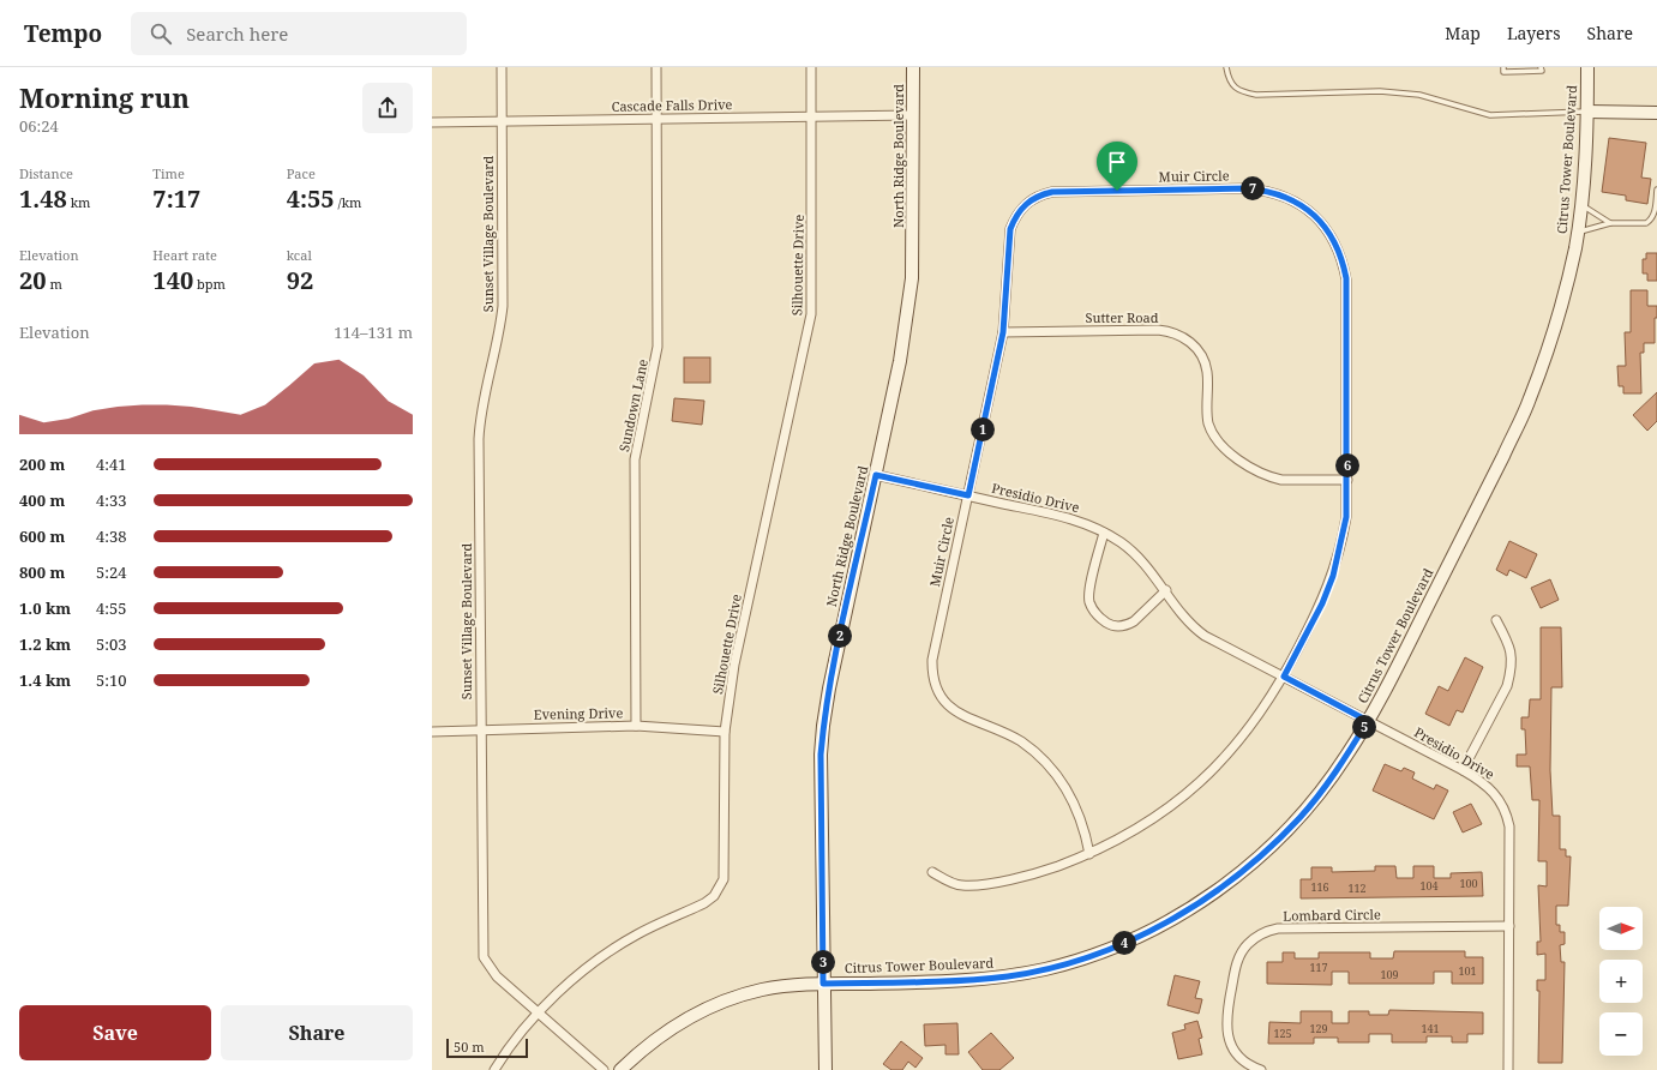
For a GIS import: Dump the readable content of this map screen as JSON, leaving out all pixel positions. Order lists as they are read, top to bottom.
{
  "streets": {
    "main road": ["North Ridge Boulevard", "Citrus Tower Boulevard"],
    "street": [
      "Cascade Falls Drive",
      "Muir Circle",
      "Sunset Village Boulevard",
      "Silhouette Drive",
      "Sutter Road",
      "Sundown Lane",
      "Presidio Drive",
      "Evening Drive",
      "Lombard Circle"
    ]
  },
  "crossings": [
    ["Cascade Falls Drive", "North Ridge Boulevard"],
    ["Cascade Falls Drive", "Sunset Village Boulevard"],
    ["Cascade Falls Drive", "Silhouette Drive"],
    ["Cascade Falls Drive", "Sundown Lane"],
    ["North Ridge Boulevard", "Citrus Tower Boulevard"],
    ["North Ridge Boulevard", "Presidio Drive"],
    ["Citrus Tower Boulevard", "Presidio Drive"],
    ["Muir Circle", "Sutter Road"],
    ["Muir Circle", "Presidio Drive"],
    ["Sunset Village Boulevard", "Silhouette Drive"],
    ["Sunset Village Boulevard", "Evening Drive"],
    ["Silhouette Drive", "Evening Drive"],
    ["Sundown Lane", "Evening Drive"],
    ["Presidio Drive", "Lombard Circle"]
  ],
  "house_numbers": [
    "100",
    "104",
    "116",
    "112",
    "117",
    "101",
    "109",
    "129",
    "141",
    "125"
  ],
  "scale_bar": "50 m",
  "north": "right",
  "page": {
    "header": "Tempo",
    "search": "Search here",
    "nav": ["Map", "Layers", "Share"],
    "heading": ["Morning run", "06:24"],
    "stats": [
      ["Distance", "1.48 km"],
      ["Time", "7:17"],
      ["Pace", "4:55 /km"],
      ["Elevation", "20 m"],
      ["Heart rate", "140 bpm"],
      ["kcal", "92"]
    ],
    "pins": [
      "7",
      "1",
      "6",
      "2",
      "5",
      "4",
      "3"
    ],
    "chart": ["Elevation", "114–131 m"],
    "list": [
      {
        "name": "200 m",
        "note": "4:41"
      },
      {
        "name": "400 m",
        "note": "4:33"
      },
      {
        "name": "600 m",
        "note": "4:38"
      },
      {
        "name": "800 m",
        "note": "5:24"
      },
      {
        "name": "1.0 km",
        "note": "4:55"
      },
      {
        "name": "1.2 km",
        "note": "5:03"
      },
      {
        "name": "1.4 km",
        "note": "5:10"
      }
    ],
    "map_buttons": ["+", "−"],
    "buttons": ["Save", "Share"],
    "scale": "50 m"
  }
}
